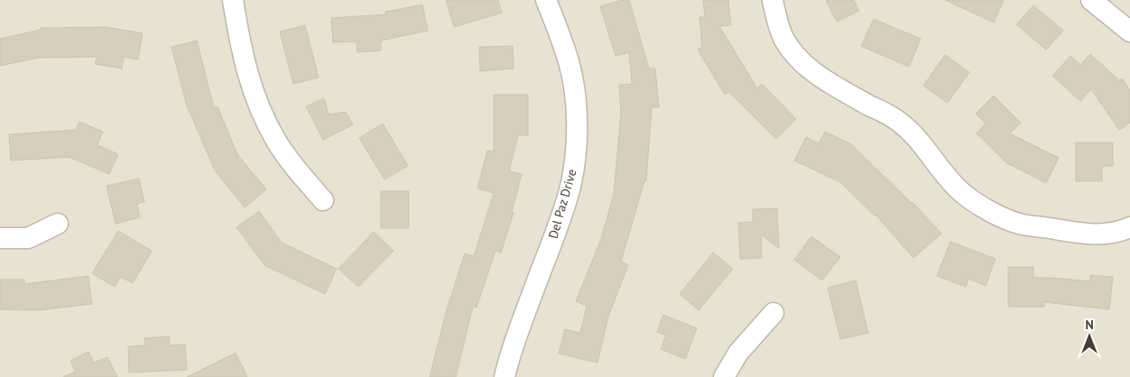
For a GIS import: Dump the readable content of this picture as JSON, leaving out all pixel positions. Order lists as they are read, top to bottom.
{
  "streets": {
    "street": ["Del Paz Drive"]
  },
  "north": "top"
}
